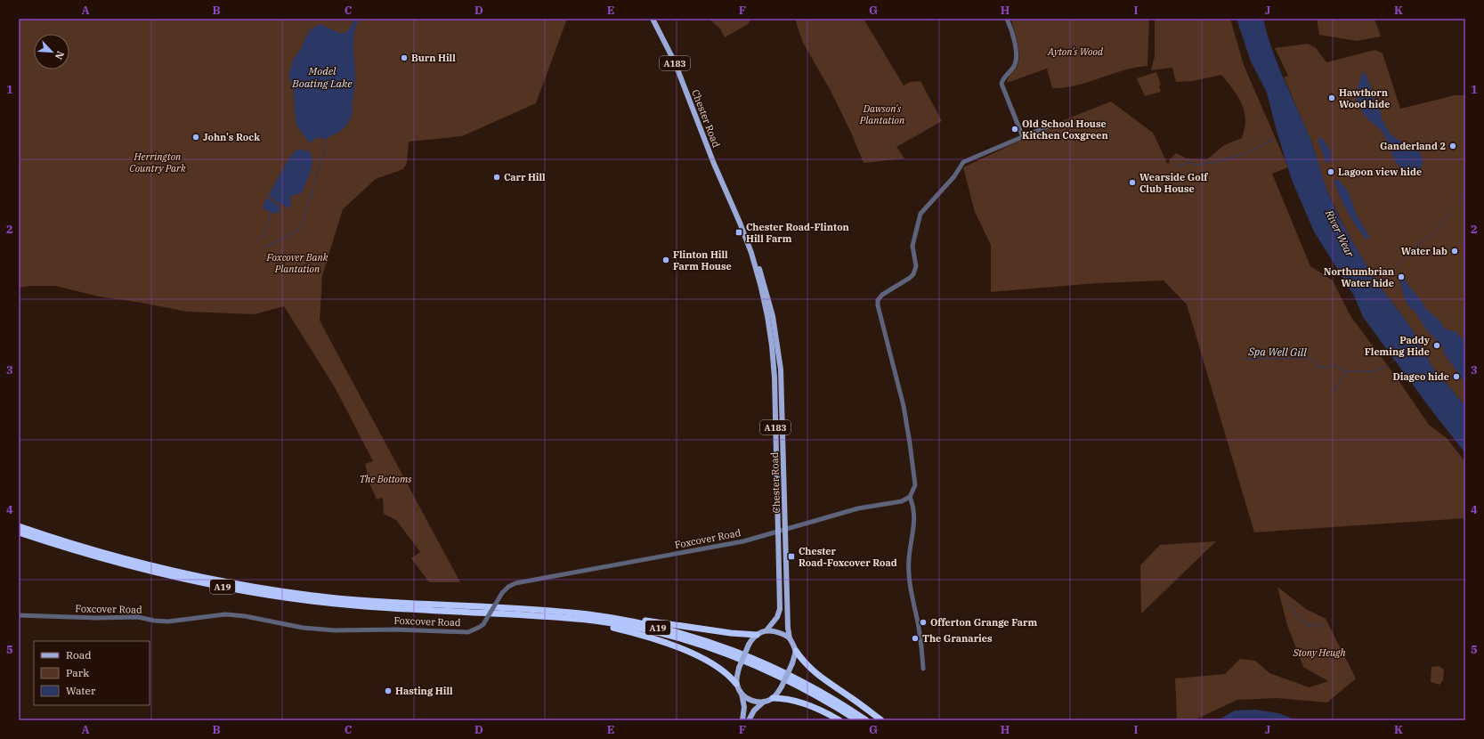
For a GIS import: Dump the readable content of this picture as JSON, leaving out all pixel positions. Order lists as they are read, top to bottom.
{
  "streets": {
    "highway": ["A19"],
    "main road": ["A183", "Chester Road"],
    "street": ["Foxcover Road"]
  },
  "crossings": [
    ["Chester Road", "Foxcover Road"],
    ["Chester Road", "A19"]
  ],
  "water": ["Model Boating Lake", "River Wear", "Spa Well Gill"],
  "parks": [
    "Ayton's Wood",
    "Dawson's Plantation",
    "Herrington Country Park",
    "Foxcover Bank Plantation",
    "The Bottoms",
    "Stony Heugh"
  ],
  "places": {
    "other": [
      "Burn Hill",
      "Hawthorn Wood hide",
      "Old School House Kitchen Coxgreen",
      "John's Rock",
      "Ganderland 2",
      "Lagoon view hide",
      "Carr Hill",
      "Wearside Golf Club House",
      "Water lab",
      "Flinton Hill Farm House",
      "Northumbrian Water hide",
      "Paddy Fleming Hide",
      "Diageo hide",
      "Offerton Grange Farm",
      "The Granaries",
      "Hasting Hill"
    ],
    "transit": ["Chester Road-Flinton Hill Farm", "Chester Road-Foxcover Road"]
  },
  "legend": ["Road", "Park", "Water"],
  "north": "bottom right",
  "grid": {
    "columns": [
      "A",
      "B",
      "C",
      "D",
      "E",
      "F",
      "G",
      "H",
      "I",
      "J",
      "K"
    ],
    "rows": [
      "1",
      "2",
      "3",
      "4",
      "5"
    ]
  }
}
